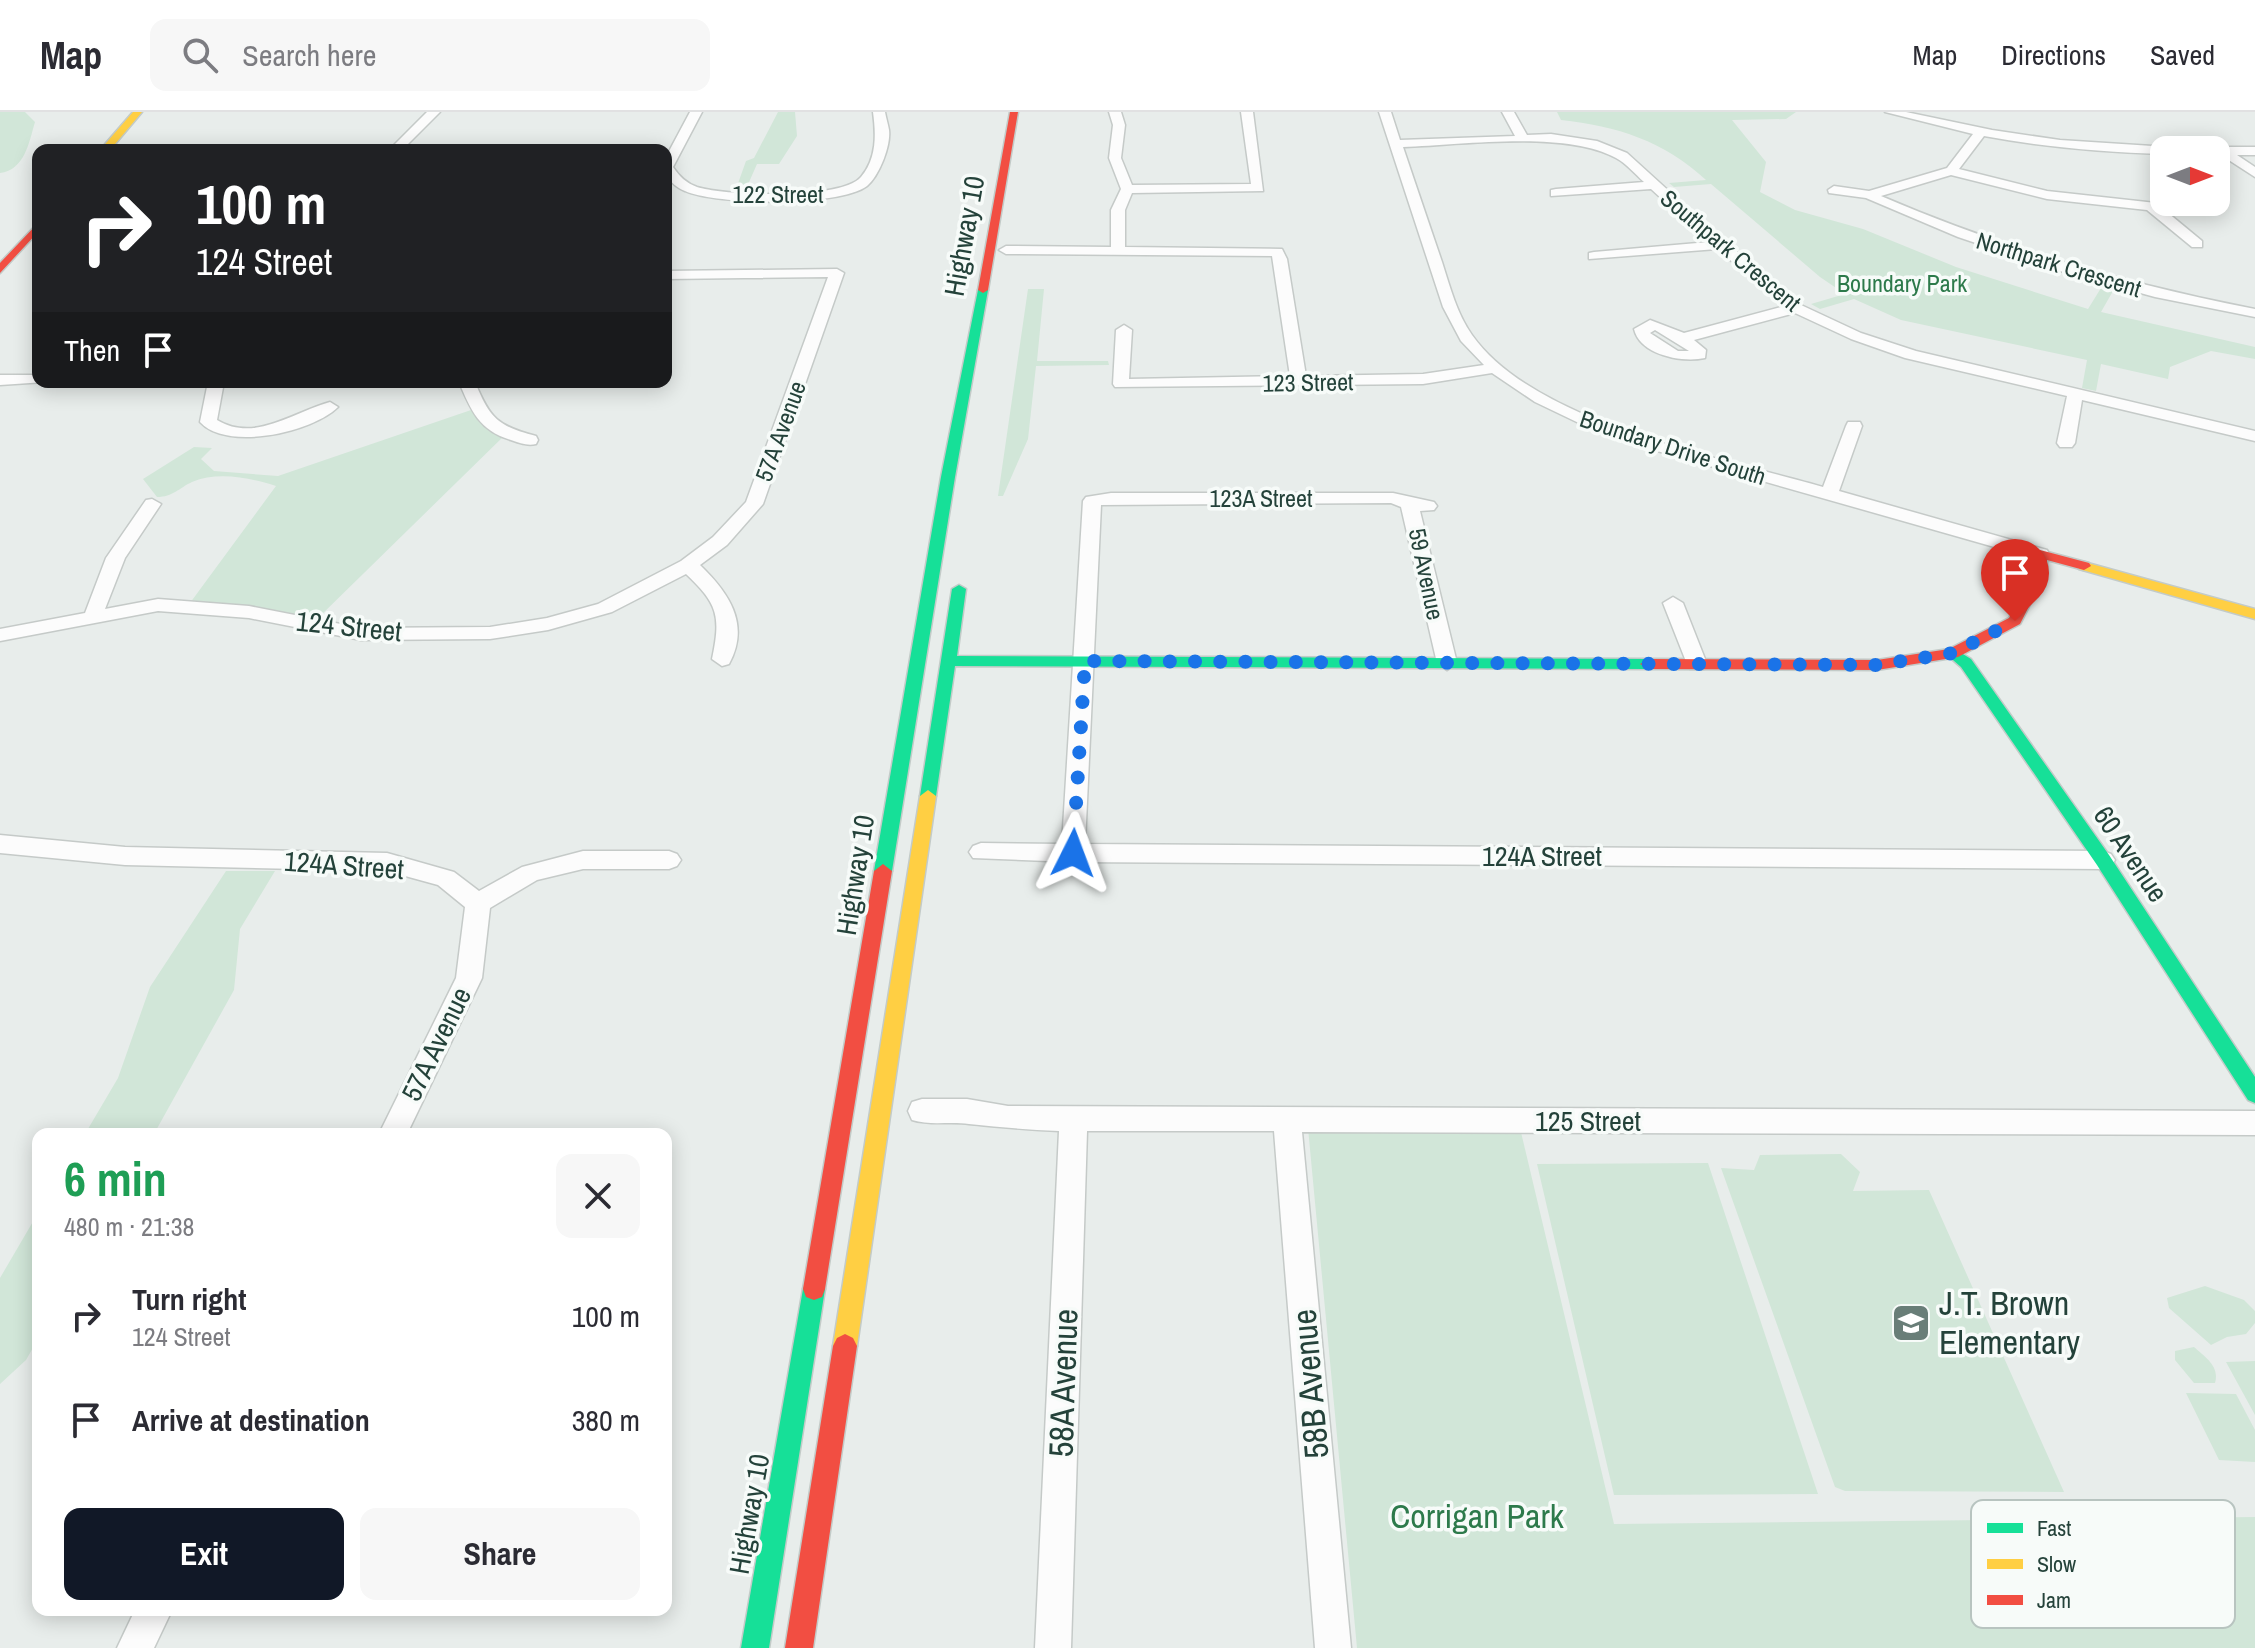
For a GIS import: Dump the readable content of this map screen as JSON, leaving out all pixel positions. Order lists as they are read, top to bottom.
{
  "streets": {
    "main road": ["Highway 10", "60 Avenue"],
    "street": [
      "122 Street",
      "Southpark Crescent",
      "Northpark Crescent",
      "123 Street",
      "57A Avenue",
      "Boundary Drive South",
      "123A Street",
      "59 Avenue",
      "124 Street",
      "124A Street",
      "125 Street",
      "58A Avenue",
      "58B Avenue"
    ]
  },
  "crossings": [
    ["Southpark Crescent", "Boundary Drive South"],
    ["123 Street", "Boundary Drive South"],
    ["57A Avenue", "124 Street"],
    ["57A Avenue", "124A Street"],
    ["123A Street", "59 Avenue"],
    ["60 Avenue", "124A Street"],
    ["125 Street", "58A Avenue"],
    ["125 Street", "58B Avenue"]
  ],
  "parks": ["Boundary Park", "Corrigan Park"],
  "places": {
    "school or university": ["J.T. Brown Elementary"]
  },
  "legend": ["Fast", "Slow", "Jam"],
  "north": "right",
  "page": {
    "header": "Map",
    "search": "Search here",
    "nav": ["Map", "Directions", "Saved"],
    "turn": ["100 m", "124 Street"],
    "then": "Then",
    "heading": ["6 min", "480 m · 21:38"],
    "list": [
      {
        "name": "Turn right",
        "note": "124 Street",
        "value": "100 m"
      },
      {
        "name": "Arrive at destination",
        "value": "380 m"
      }
    ],
    "buttons": ["Exit", "Share"]
  }
}
